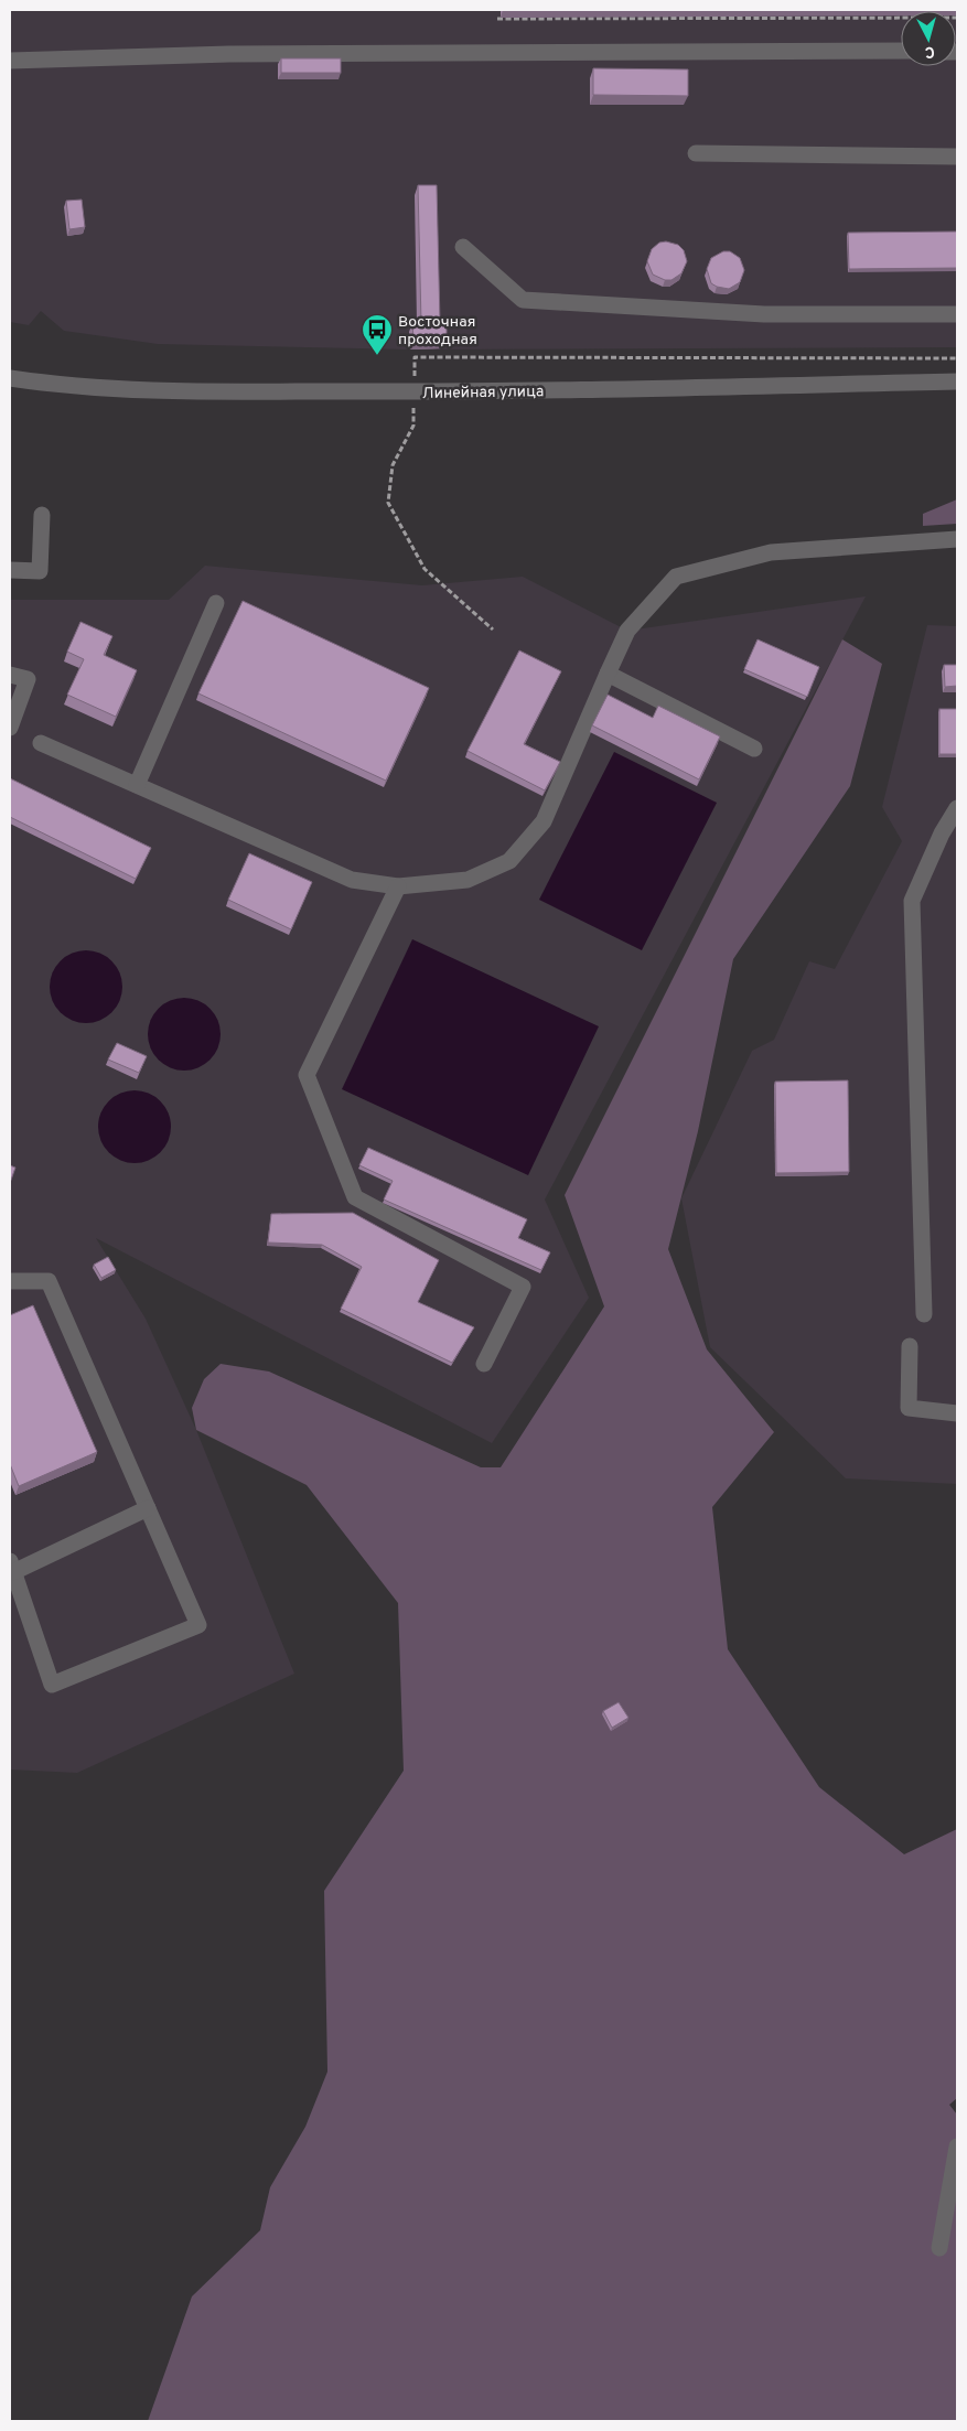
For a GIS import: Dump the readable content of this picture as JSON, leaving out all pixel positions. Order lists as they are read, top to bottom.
{
  "streets": {
    "street": ["Линейная улица"]
  },
  "places": {
    "bus stop": ["Восточная проходная"]
  },
  "north": "bottom"
}
